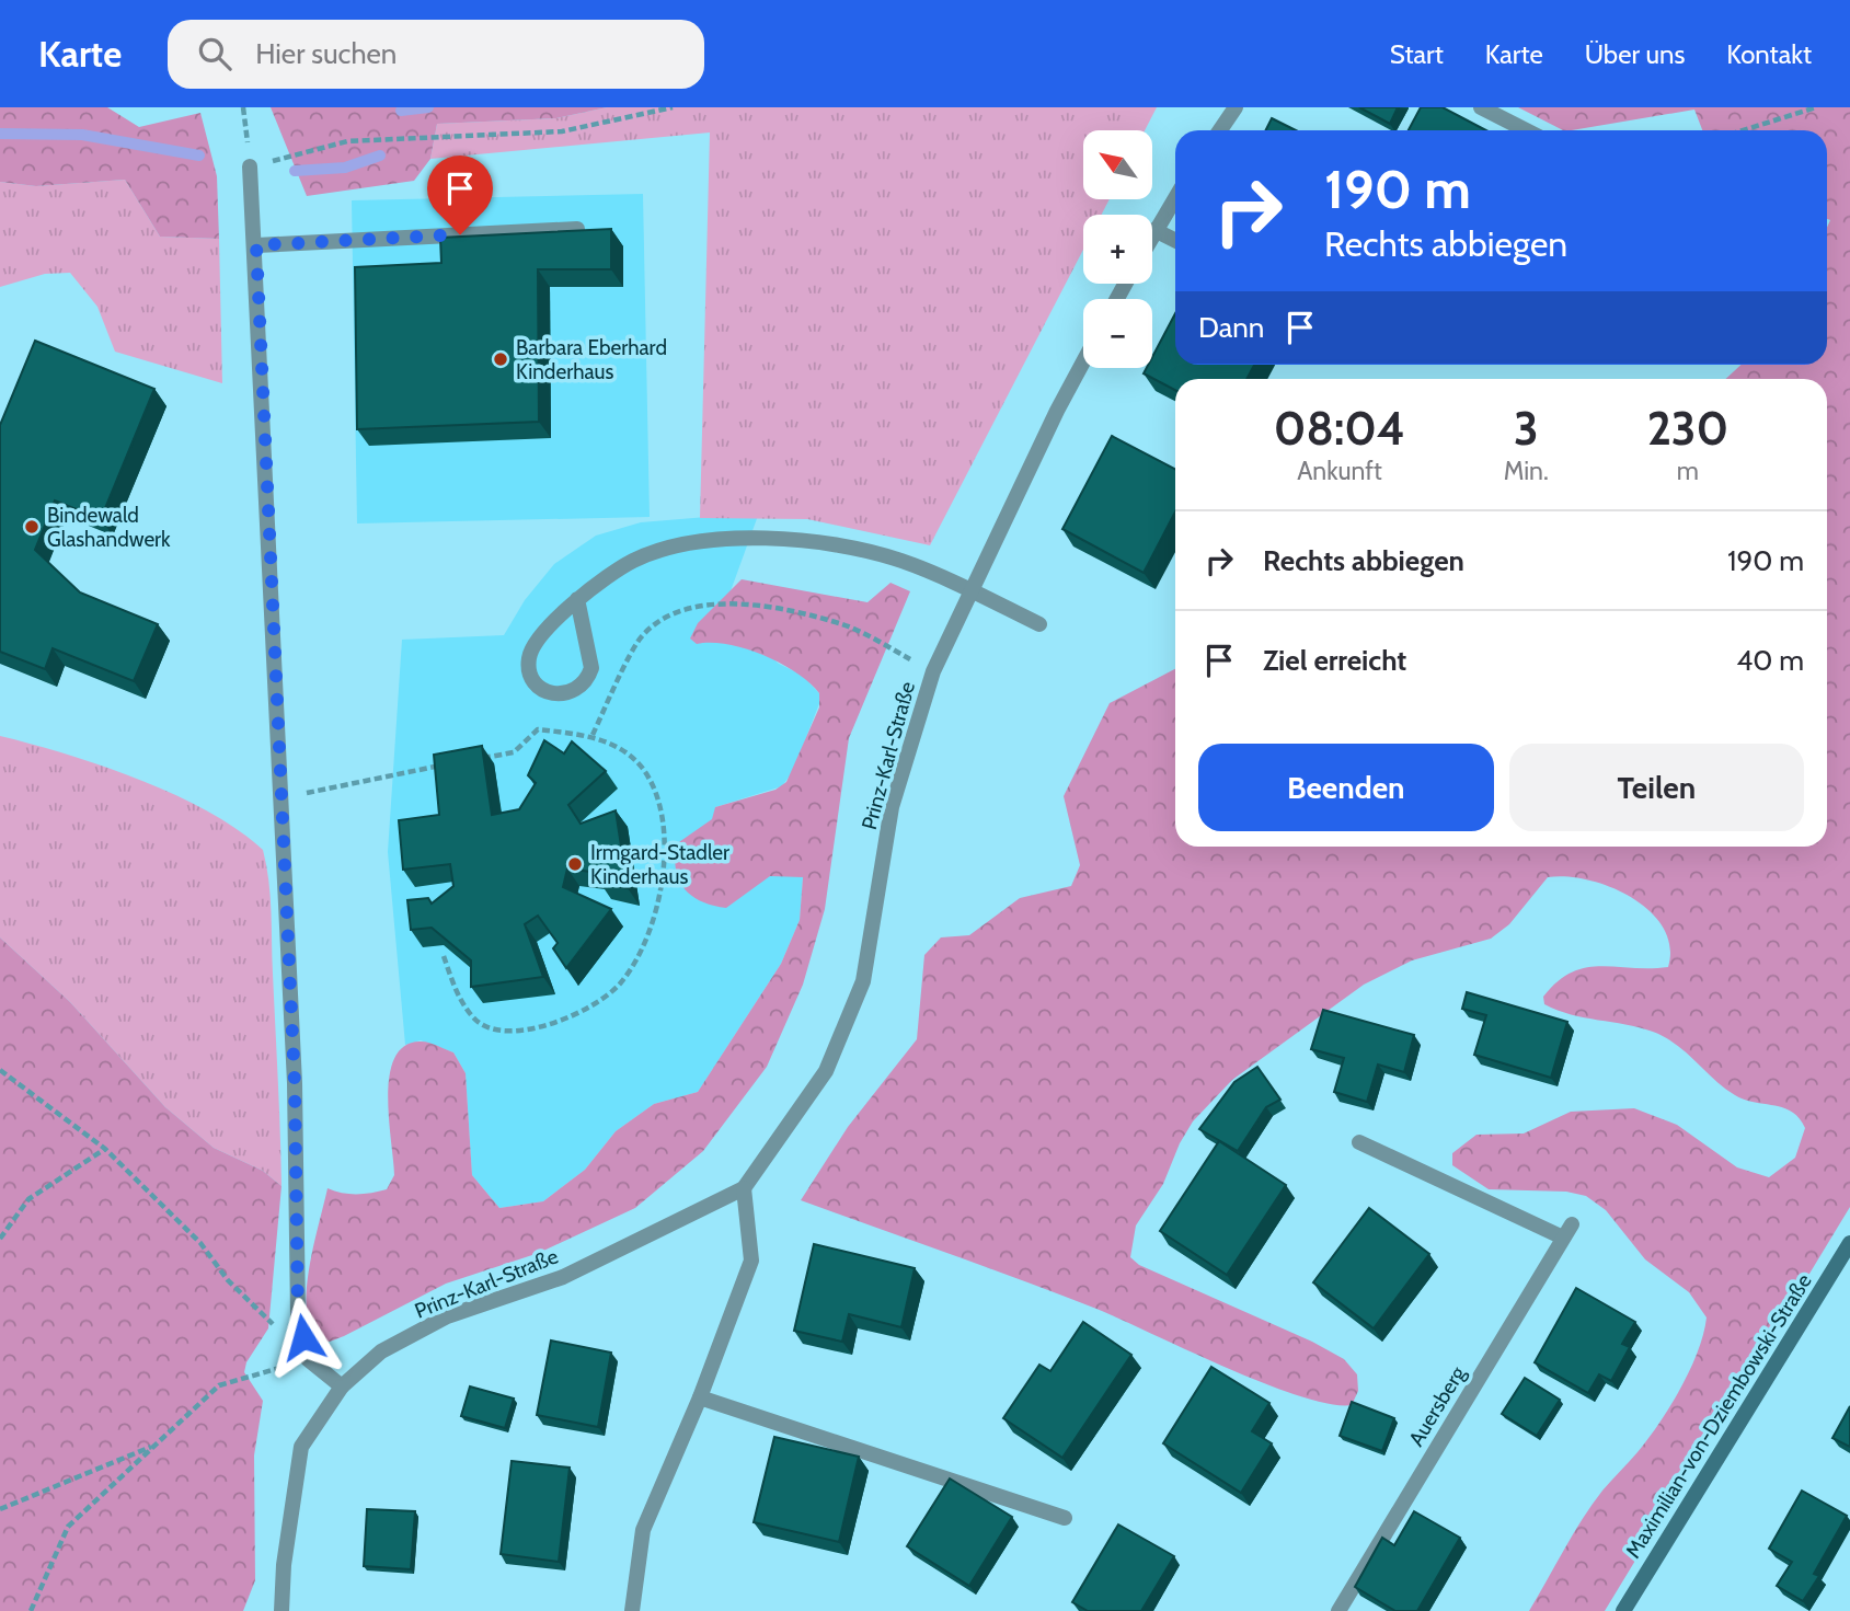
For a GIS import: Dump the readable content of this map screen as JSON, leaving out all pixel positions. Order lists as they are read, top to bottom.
{
  "streets": {
    "street": ["Prinz-Karl-Straße", "Auersberg", "Maximilian-von-Dziembowski-Straße"]
  },
  "places": ["Barbara Eberhard Kinderhaus", "Bindewald Glashandwerk", "Irmgard-Stadler Kinderhaus"],
  "north": "top left",
  "page": {
    "header": "Karte",
    "search": "Hier suchen",
    "nav": [
      "Start",
      "Karte",
      "Über uns",
      "Kontakt"
    ],
    "map_buttons": ["+", "−"],
    "turn": ["190 m", "Rechts abbiegen"],
    "then": "Dann",
    "eta": [
      "08:04",
      "Ankunft",
      "3",
      "Min.",
      "230",
      "m"
    ],
    "list": [
      {
        "name": "Rechts abbiegen",
        "value": "190 m"
      },
      {
        "name": "Ziel erreicht",
        "value": "40 m"
      }
    ],
    "buttons": ["Beenden", "Teilen"]
  }
}
